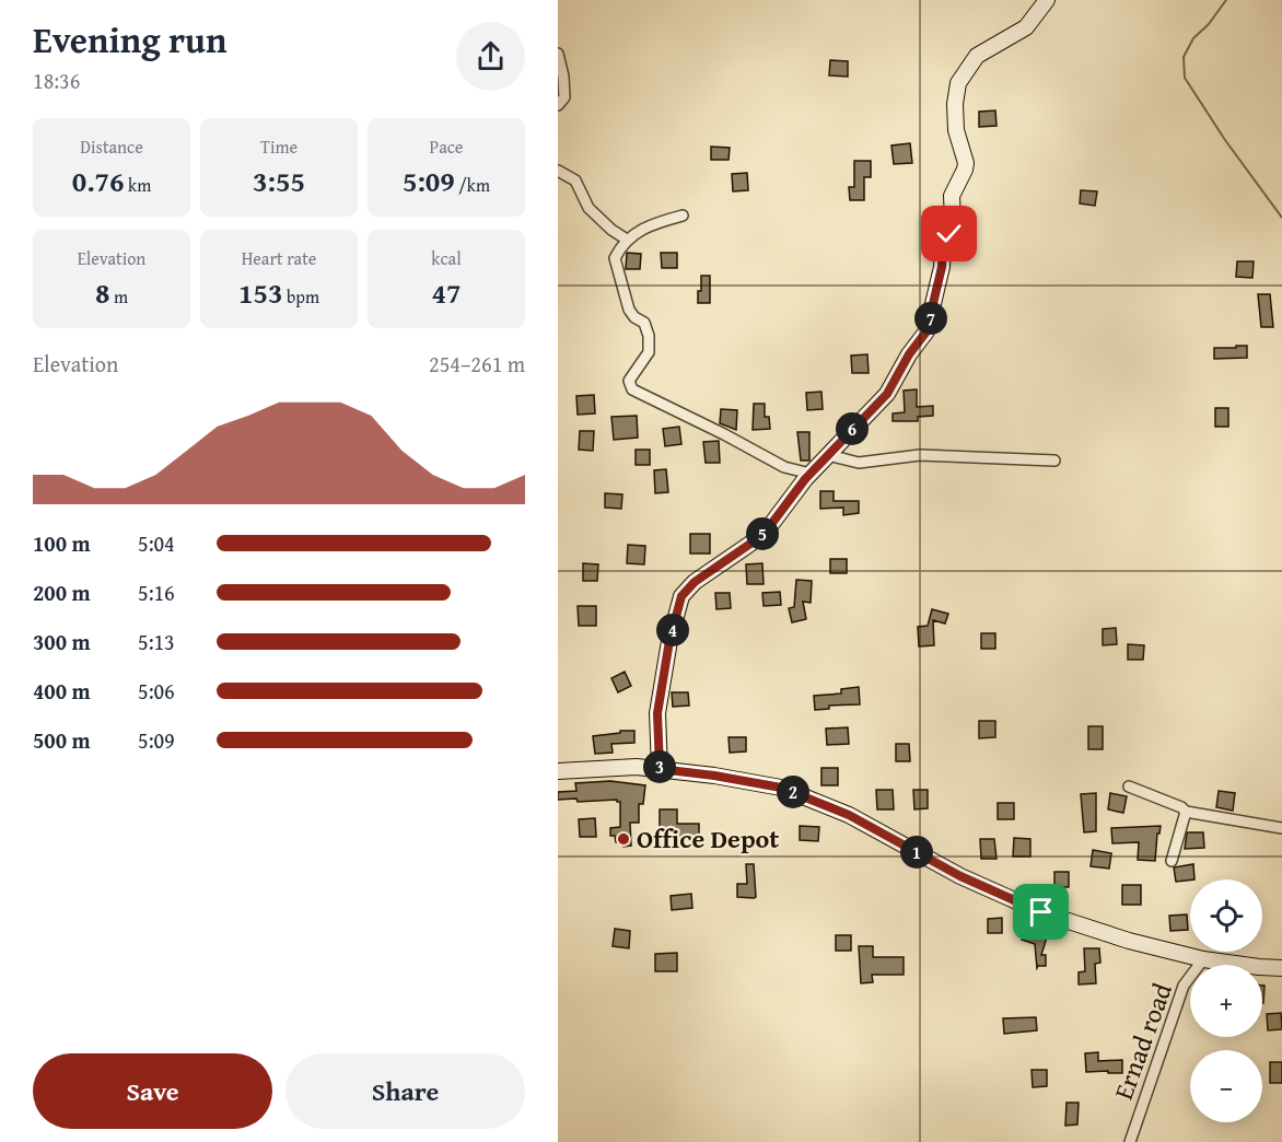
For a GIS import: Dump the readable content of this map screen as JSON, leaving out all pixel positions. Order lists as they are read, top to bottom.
{
  "streets": {
    "street": ["Ernad road"]
  },
  "places": ["Office Depot"],
  "page": {
    "heading": ["Evening run", "18:36"],
    "stats": [
      ["Distance", "0.76 km"],
      ["Time", "3:55"],
      ["Pace", "5:09 /km"],
      ["Elevation", "8 m"],
      ["Heart rate", "153 bpm"],
      ["kcal", "47"]
    ],
    "pins": [
      "7",
      "6",
      "5",
      "4",
      "3",
      "2",
      "1"
    ],
    "chart": ["Elevation", "254–261 m"],
    "list": [
      {
        "name": "100 m",
        "note": "5:04"
      },
      {
        "name": "200 m",
        "note": "5:16"
      },
      {
        "name": "300 m",
        "note": "5:13"
      },
      {
        "name": "400 m",
        "note": "5:06"
      },
      {
        "name": "500 m",
        "note": "5:09"
      }
    ],
    "map_buttons": ["+", "−"],
    "buttons": ["Save", "Share"]
  }
}
